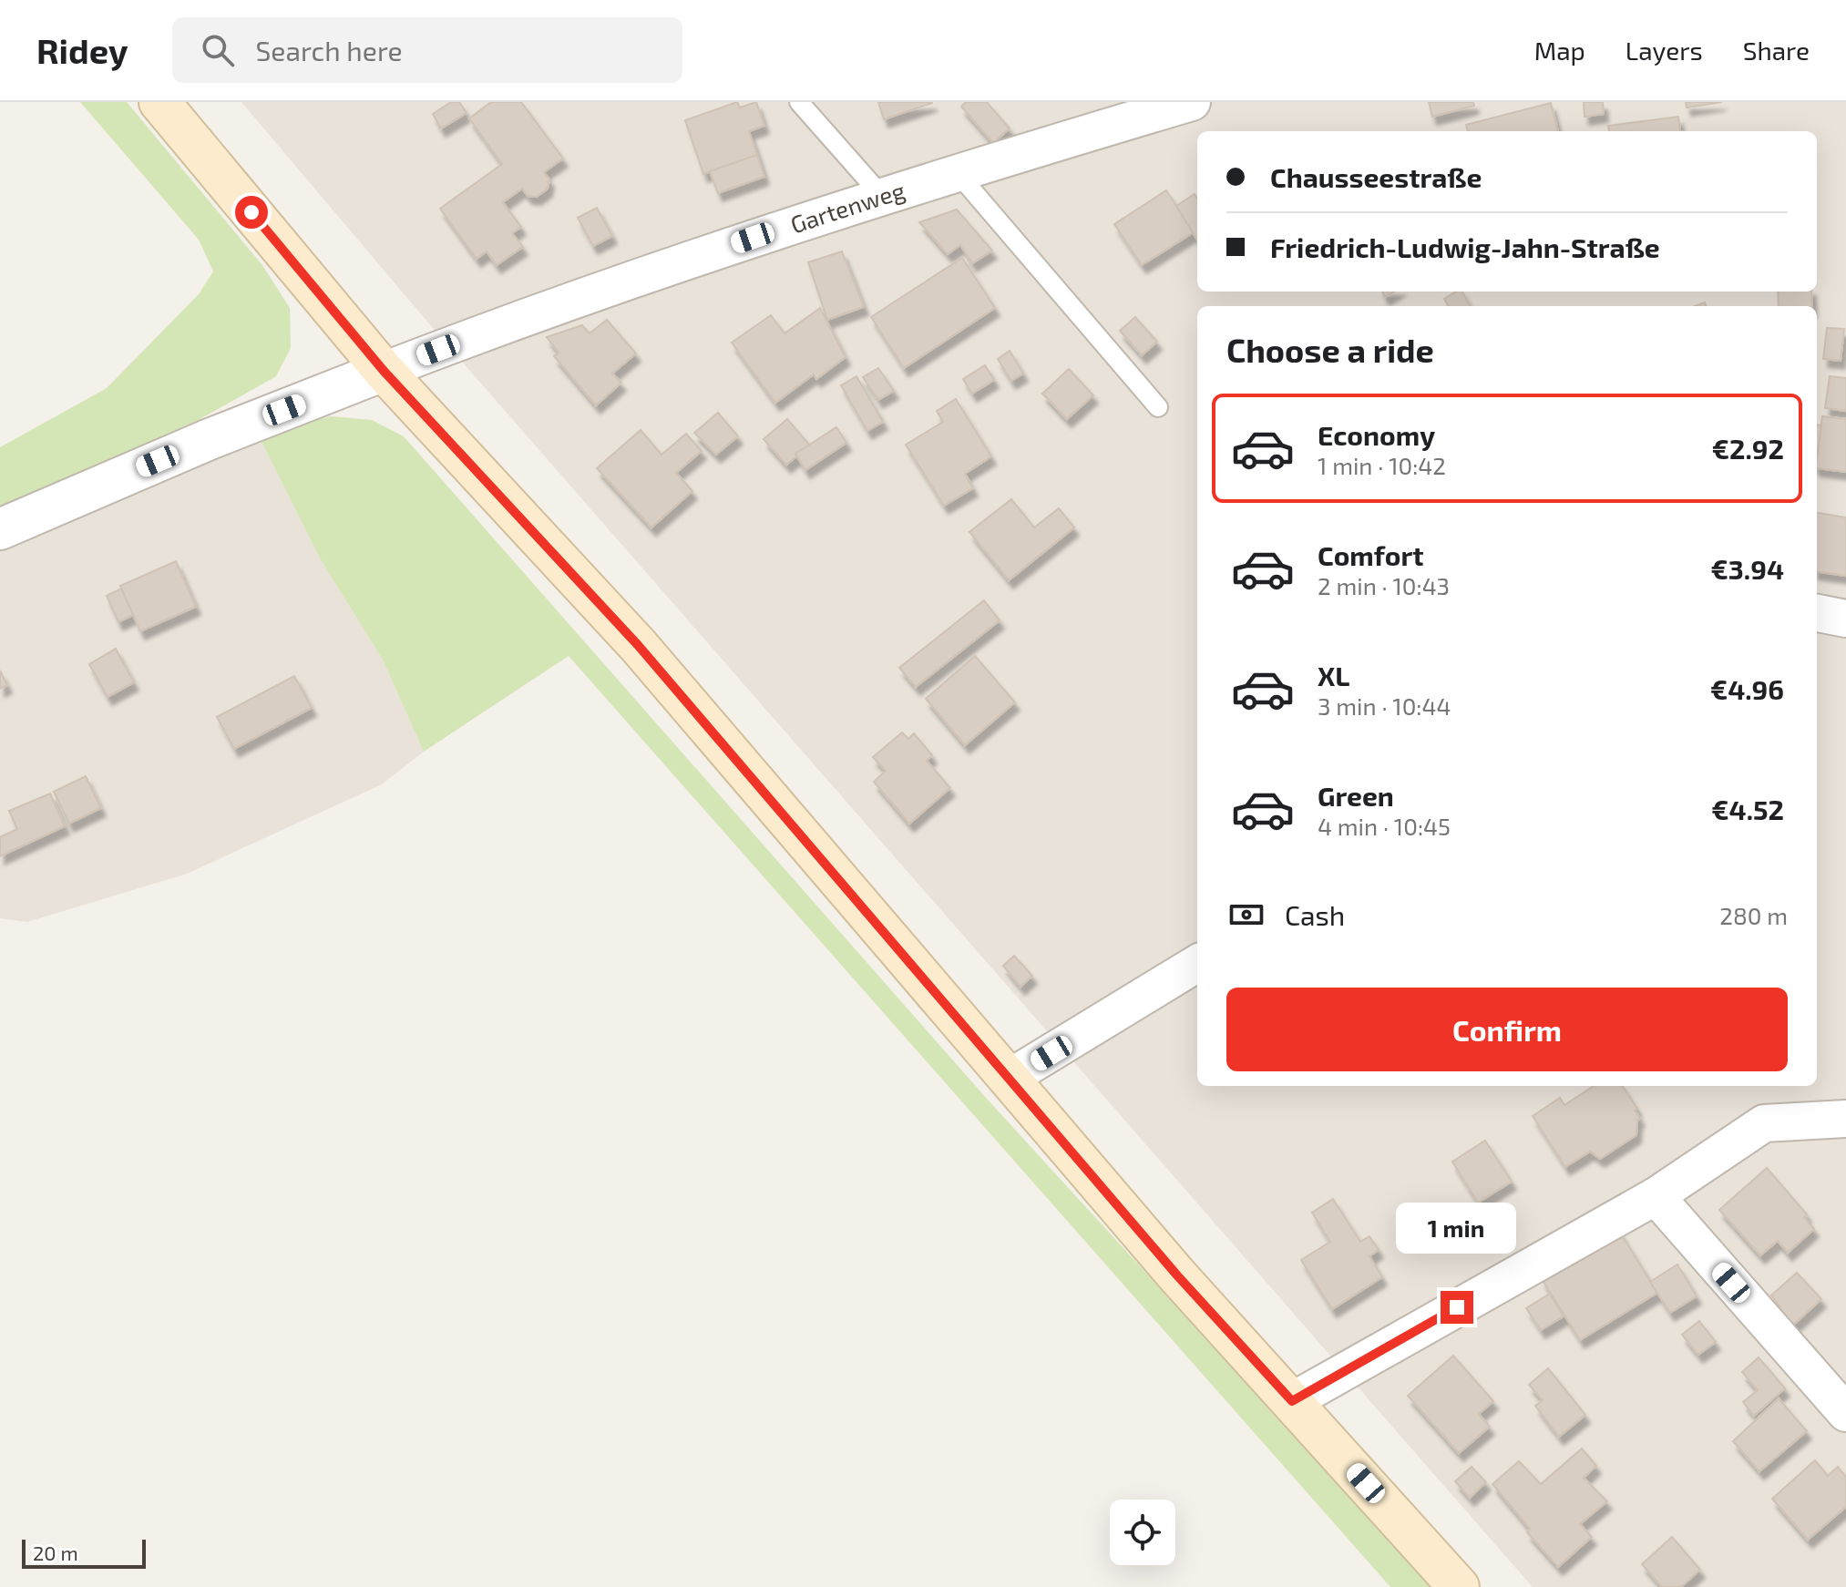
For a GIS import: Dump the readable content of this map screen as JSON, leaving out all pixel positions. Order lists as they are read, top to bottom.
{
  "streets": {
    "street": ["Gartenweg"]
  },
  "scale_bar": "20 m",
  "page": {
    "header": "Ridey",
    "search": "Search here",
    "nav": ["Map", "Layers", "Share"],
    "banner": ["Chausseestraße", "Friedrich-Ludwig-Jahn-Straße"],
    "heading": "Choose a ride",
    "list": [
      {
        "name": "Economy",
        "note": "1 min · 10:42",
        "value": "€2.92"
      },
      {
        "name": "Comfort",
        "note": "2 min · 10:43",
        "value": "€3.94"
      },
      {
        "name": "XL",
        "note": "3 min · 10:44",
        "value": "€4.96"
      },
      {
        "name": "Green",
        "note": "4 min · 10:45",
        "value": "€4.52"
      }
    ],
    "pay": ["Cash", "280 m"],
    "buttons": "Confirm",
    "bubble": "1 min",
    "scale": "20 m"
  }
}
